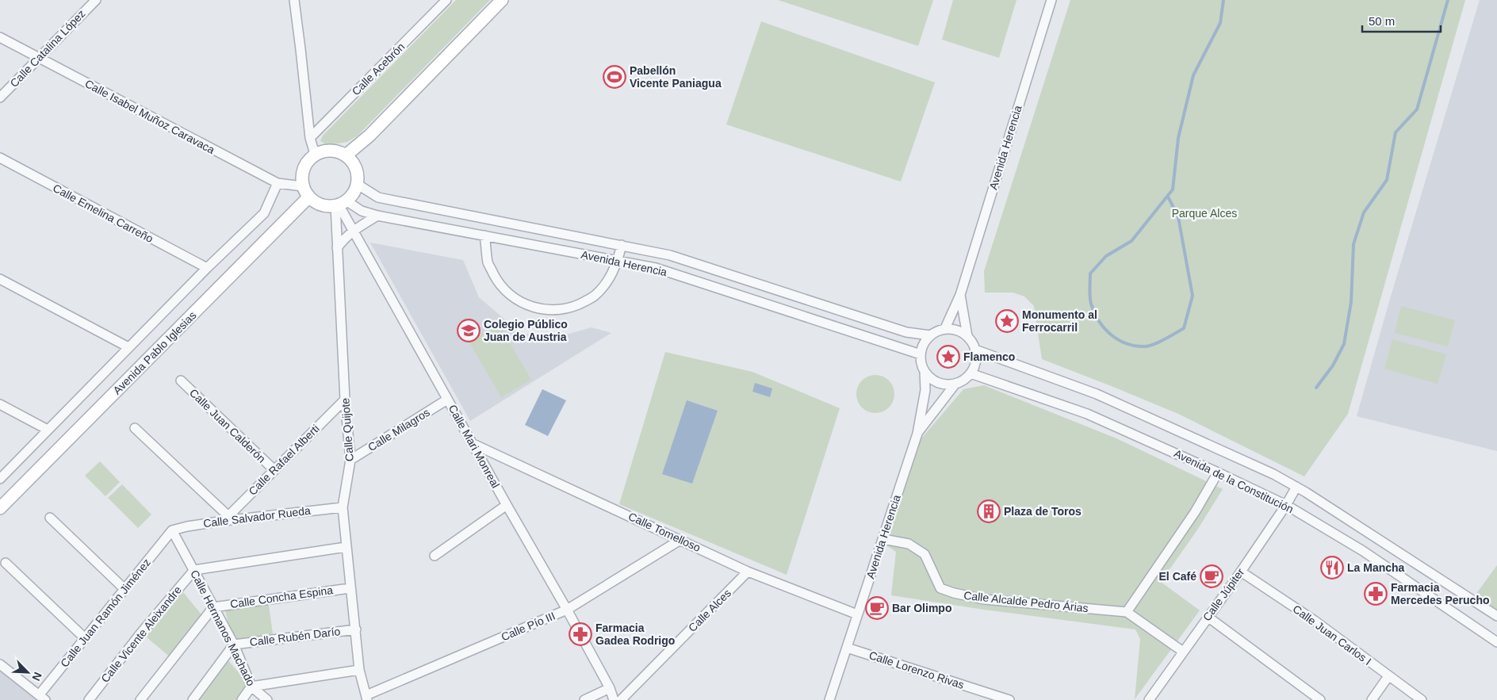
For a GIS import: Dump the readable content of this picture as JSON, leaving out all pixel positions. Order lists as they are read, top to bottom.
{
  "streets": {
    "main road": ["Avenida Pablo Iglesias"],
    "street": [
      "Calle Catalina López",
      "Calle Acebrón",
      "Calle Isabel Muñoz Caravaca",
      "Avenida Herencia",
      "Calle Emelina Carreño",
      "Calle Juan Calderón",
      "Calle Quijote",
      "Calle Milagros",
      "Calle Mari Monreal",
      "Calle Rafael Alberti",
      "Avenida de la Constitución",
      "Calle Salvador Rueda",
      "Calle Tomelloso",
      "Calle Júpiter",
      "Calle Concha Espina",
      "Calle Alcalde Pedro Árias",
      "Calle Alces",
      "Calle Juan Ramón Jiménez",
      "Calle Pío III",
      "Calle Hermanos Machado",
      "Calle Vicente Aleixandre",
      "Calle Juan Carlos I",
      "Calle Rubén Darío",
      "Calle Lorenzo Rivas"
    ]
  },
  "crossings": [
    ["Calle Catalina López", "Calle Isabel Muñoz Caravaca"],
    ["Calle Isabel Muñoz Caravaca", "Avenida Herencia"],
    ["Calle Isabel Muñoz Caravaca", "Avenida Pablo Iglesias"],
    ["Calle Isabel Muñoz Caravaca", "Calle Quijote"],
    ["Calle Isabel Muñoz Caravaca", "Calle Mari Monreal"],
    ["Avenida Herencia", "Avenida Pablo Iglesias"],
    ["Avenida Herencia", "Calle Quijote"],
    ["Avenida Herencia", "Calle Mari Monreal"],
    ["Avenida Herencia", "Avenida de la Constitución"],
    ["Avenida Herencia", "Calle Tomelloso"],
    ["Avenida Herencia", "Calle Alcalde Pedro Árias"],
    ["Avenida Herencia", "Calle Lorenzo Rivas"],
    ["Calle Emelina Carreño", "Avenida Pablo Iglesias"],
    ["Avenida Pablo Iglesias", "Calle Quijote"],
    ["Avenida Pablo Iglesias", "Calle Mari Monreal"],
    ["Calle Juan Calderón", "Calle Rafael Alberti"],
    ["Calle Quijote", "Calle Milagros"],
    ["Calle Quijote", "Calle Mari Monreal"],
    ["Calle Quijote", "Calle Rafael Alberti"],
    ["Calle Quijote", "Calle Salvador Rueda"],
    ["Calle Quijote", "Calle Concha Espina"],
    ["Calle Quijote", "Calle Pío III"],
    ["Calle Quijote", "Calle Rubén Darío"],
    ["Calle Milagros", "Calle Mari Monreal"],
    ["Calle Mari Monreal", "Calle Tomelloso"],
    ["Calle Mari Monreal", "Calle Pío III"],
    ["Calle Rafael Alberti", "Calle Salvador Rueda"],
    ["Avenida de la Constitución", "Calle Júpiter"],
    ["Calle Salvador Rueda", "Calle Juan Ramón Jiménez"],
    ["Calle Salvador Rueda", "Calle Hermanos Machado"],
    ["Calle Tomelloso", "Calle Alces"],
    ["Calle Tomelloso", "Calle Pío III"],
    ["Calle Júpiter", "Calle Juan Carlos I"],
    ["Calle Concha Espina", "Calle Hermanos Machado"],
    ["Calle Juan Ramón Jiménez", "Calle Hermanos Machado"],
    ["Calle Hermanos Machado", "Calle Vicente Aleixandre"],
    ["Calle Hermanos Machado", "Calle Rubén Darío"]
  ],
  "parks": ["Parque Alces"],
  "places": {
    "sports": ["Pabellón Vicente Paniagua"],
    "place": ["Monumento al Ferrocarril", "Flamenco"],
    "school or university": ["Colegio Público Juan de Austria"],
    "building": ["Plaza de Toros"],
    "restaurant": ["La Mancha"],
    "cafe": ["El Café", "Bar Olimpo"],
    "pharmacy": ["Farmacia Mercedes Perucho", "Farmacia Gadea Rodrigo"]
  },
  "scale_bar": "50 m",
  "north": "bottom right"
}
